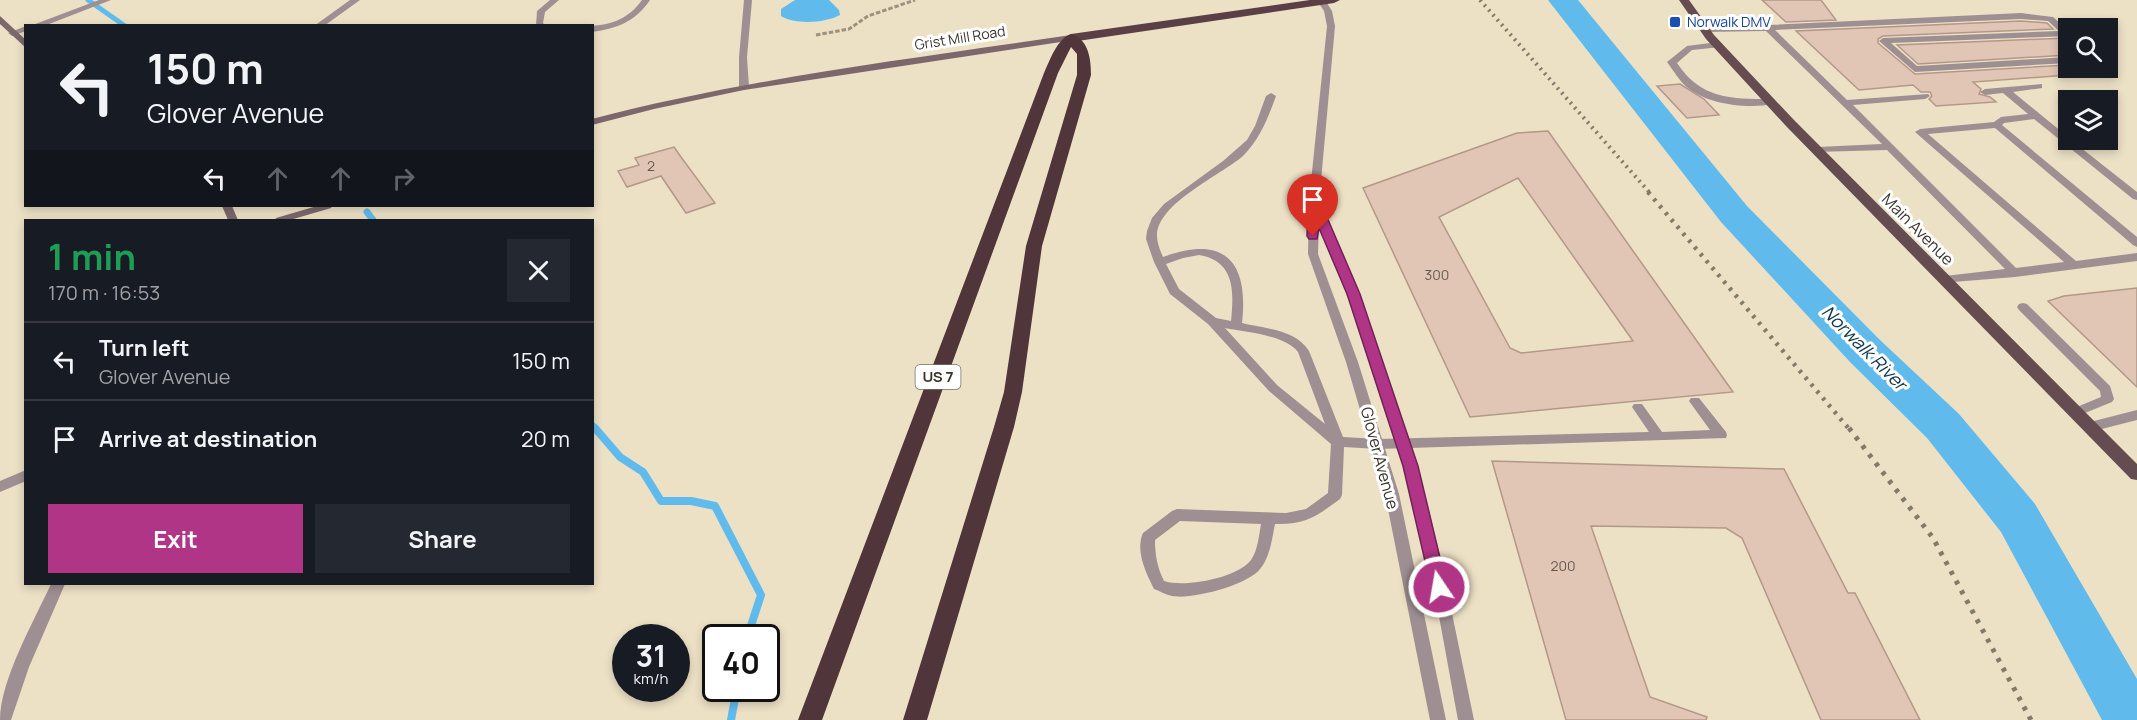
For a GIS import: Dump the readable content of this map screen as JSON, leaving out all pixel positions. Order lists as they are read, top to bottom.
{
  "streets": {
    "highway": ["Grist Mill Road", "US 7"],
    "main road": ["Main Avenue"],
    "street": ["Glover Avenue"]
  },
  "crossings": [
    ["Grist Mill Road", "US 7"],
    ["Grist Mill Road", "Glover Avenue"]
  ],
  "water": ["Norwalk River"],
  "places": {
    "transit": ["Norwalk DMV"]
  },
  "house_numbers": ["2", "300", "200"],
  "page": {
    "turn": ["150 m", "Glover Avenue"],
    "heading": ["1 min", "170 m · 16:53"],
    "list": [
      {
        "name": "Turn left",
        "note": "Glover Avenue",
        "value": "150 m"
      },
      {
        "name": "Arrive at destination",
        "value": "20 m"
      }
    ],
    "buttons": ["Exit", "Share"],
    "speed": "31 km/h",
    "limit": "40"
  }
}
